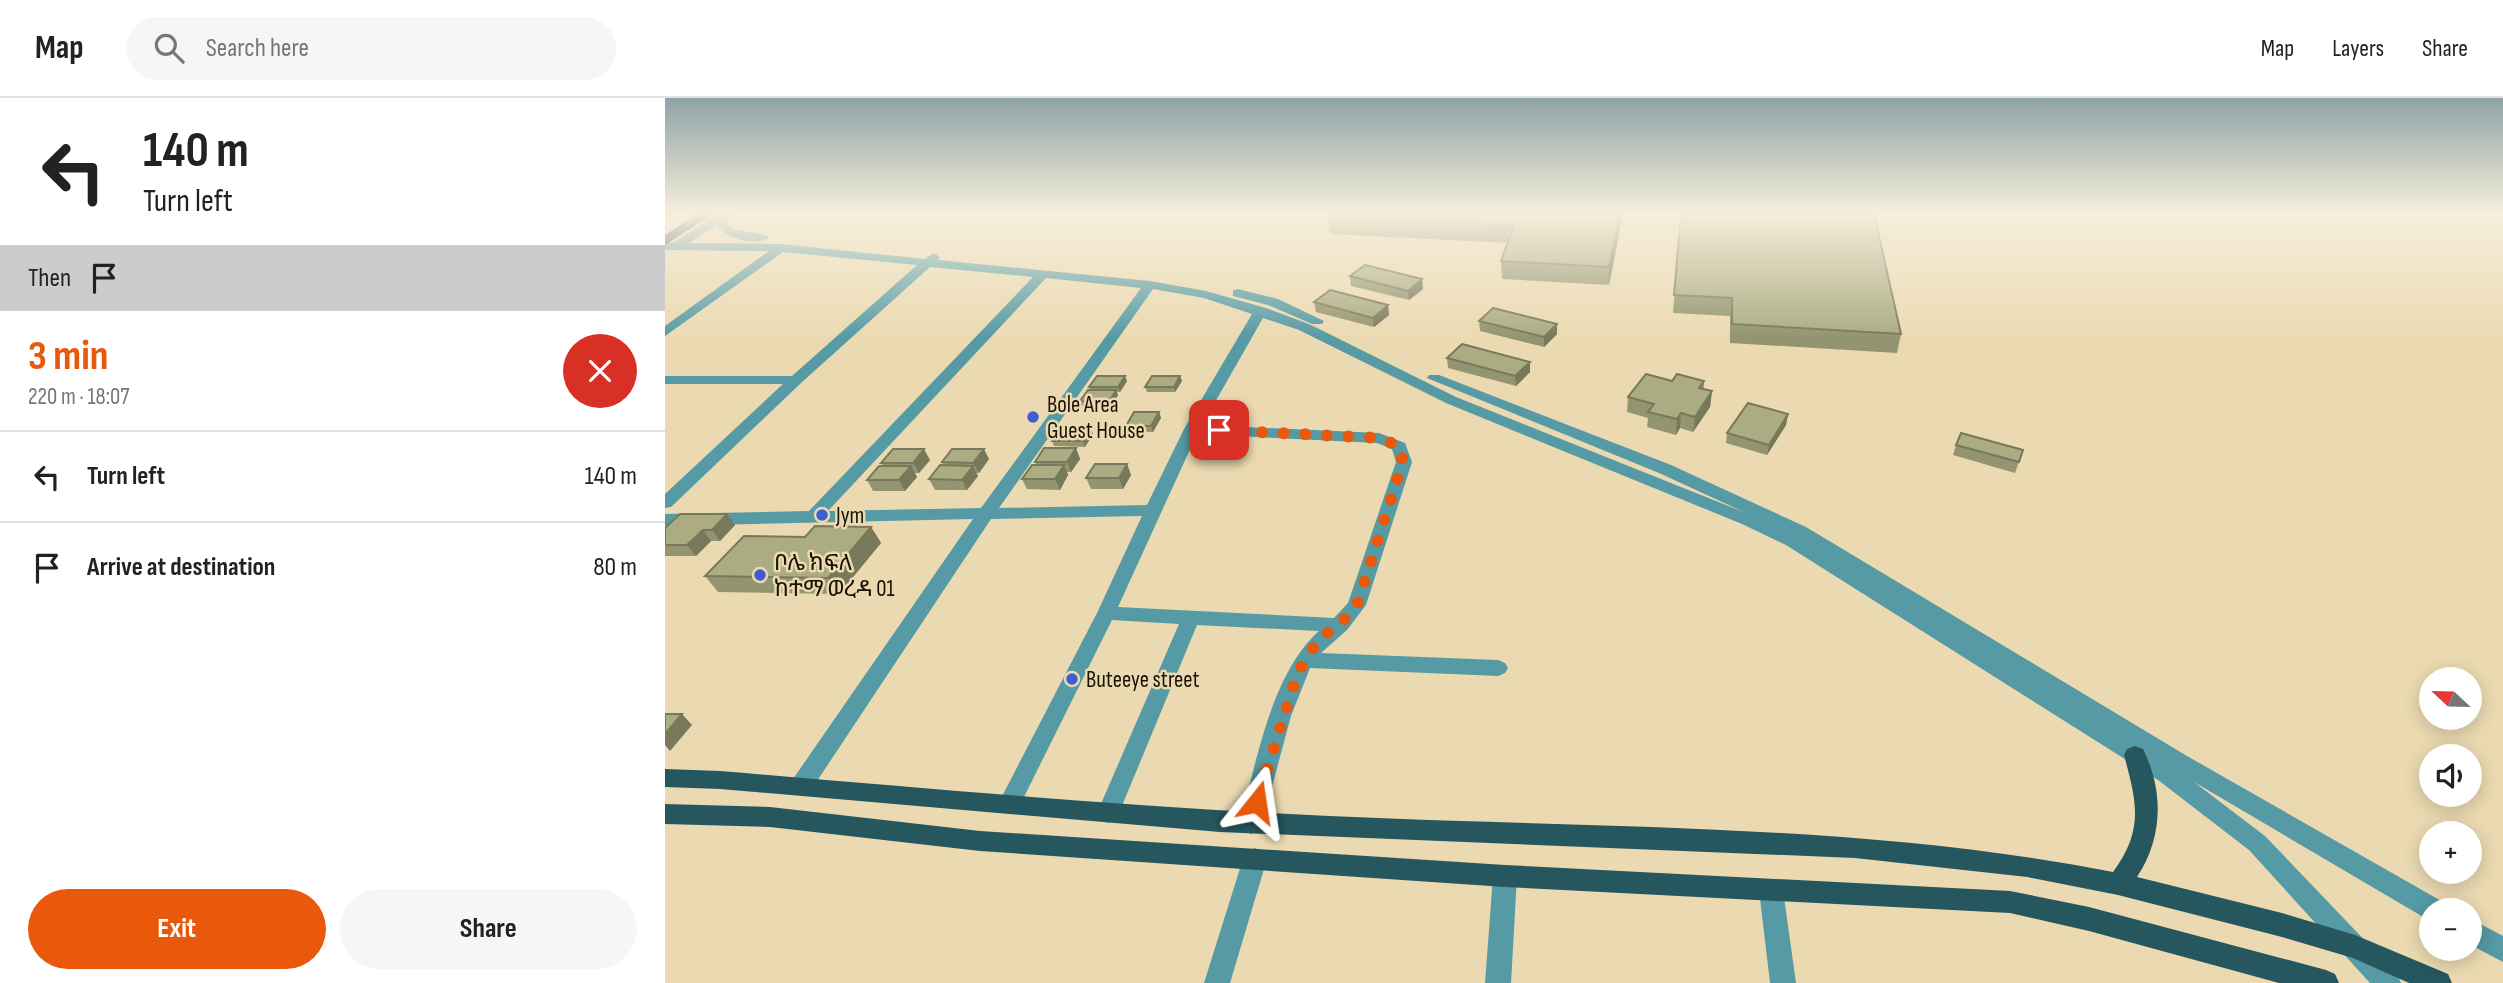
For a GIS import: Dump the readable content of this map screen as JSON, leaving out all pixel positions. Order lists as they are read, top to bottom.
{
  "places": [
    "Bole Area Guest House",
    "Jym",
    "ቦሌ ክፍለ ከተማ ወረዳ 01",
    "Buteeye street"
  ],
  "north": "left",
  "page": {
    "header": "Map",
    "search": "Search here",
    "nav": ["Map", "Layers", "Share"],
    "turn": ["140 m", "Turn left"],
    "then": "Then",
    "heading": ["3 min", "220 m · 18:07"],
    "list": [
      {
        "name": "Turn left",
        "value": "140 m"
      },
      {
        "name": "Arrive at destination",
        "value": "80 m"
      }
    ],
    "map_buttons": ["+", "−"],
    "buttons": ["Exit", "Share"]
  }
}
